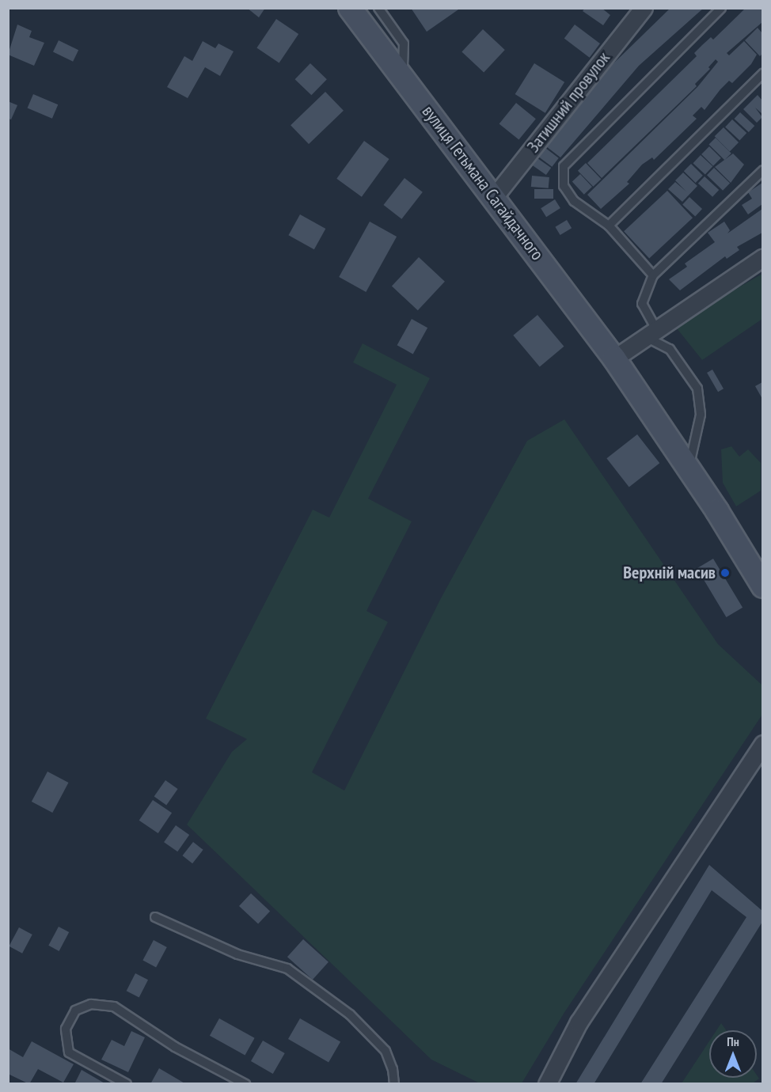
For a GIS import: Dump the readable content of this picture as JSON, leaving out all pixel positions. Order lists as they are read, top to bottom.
{
  "streets": {
    "main road": ["вулиця Гетьмана Сагайдачного"],
    "street": ["Затишний провулок"]
  },
  "crossings": [
    ["Затишний провулок", "вулиця Гетьмана Сагайдачного"]
  ],
  "places": ["Верхній масив"],
  "north": "top"
}
